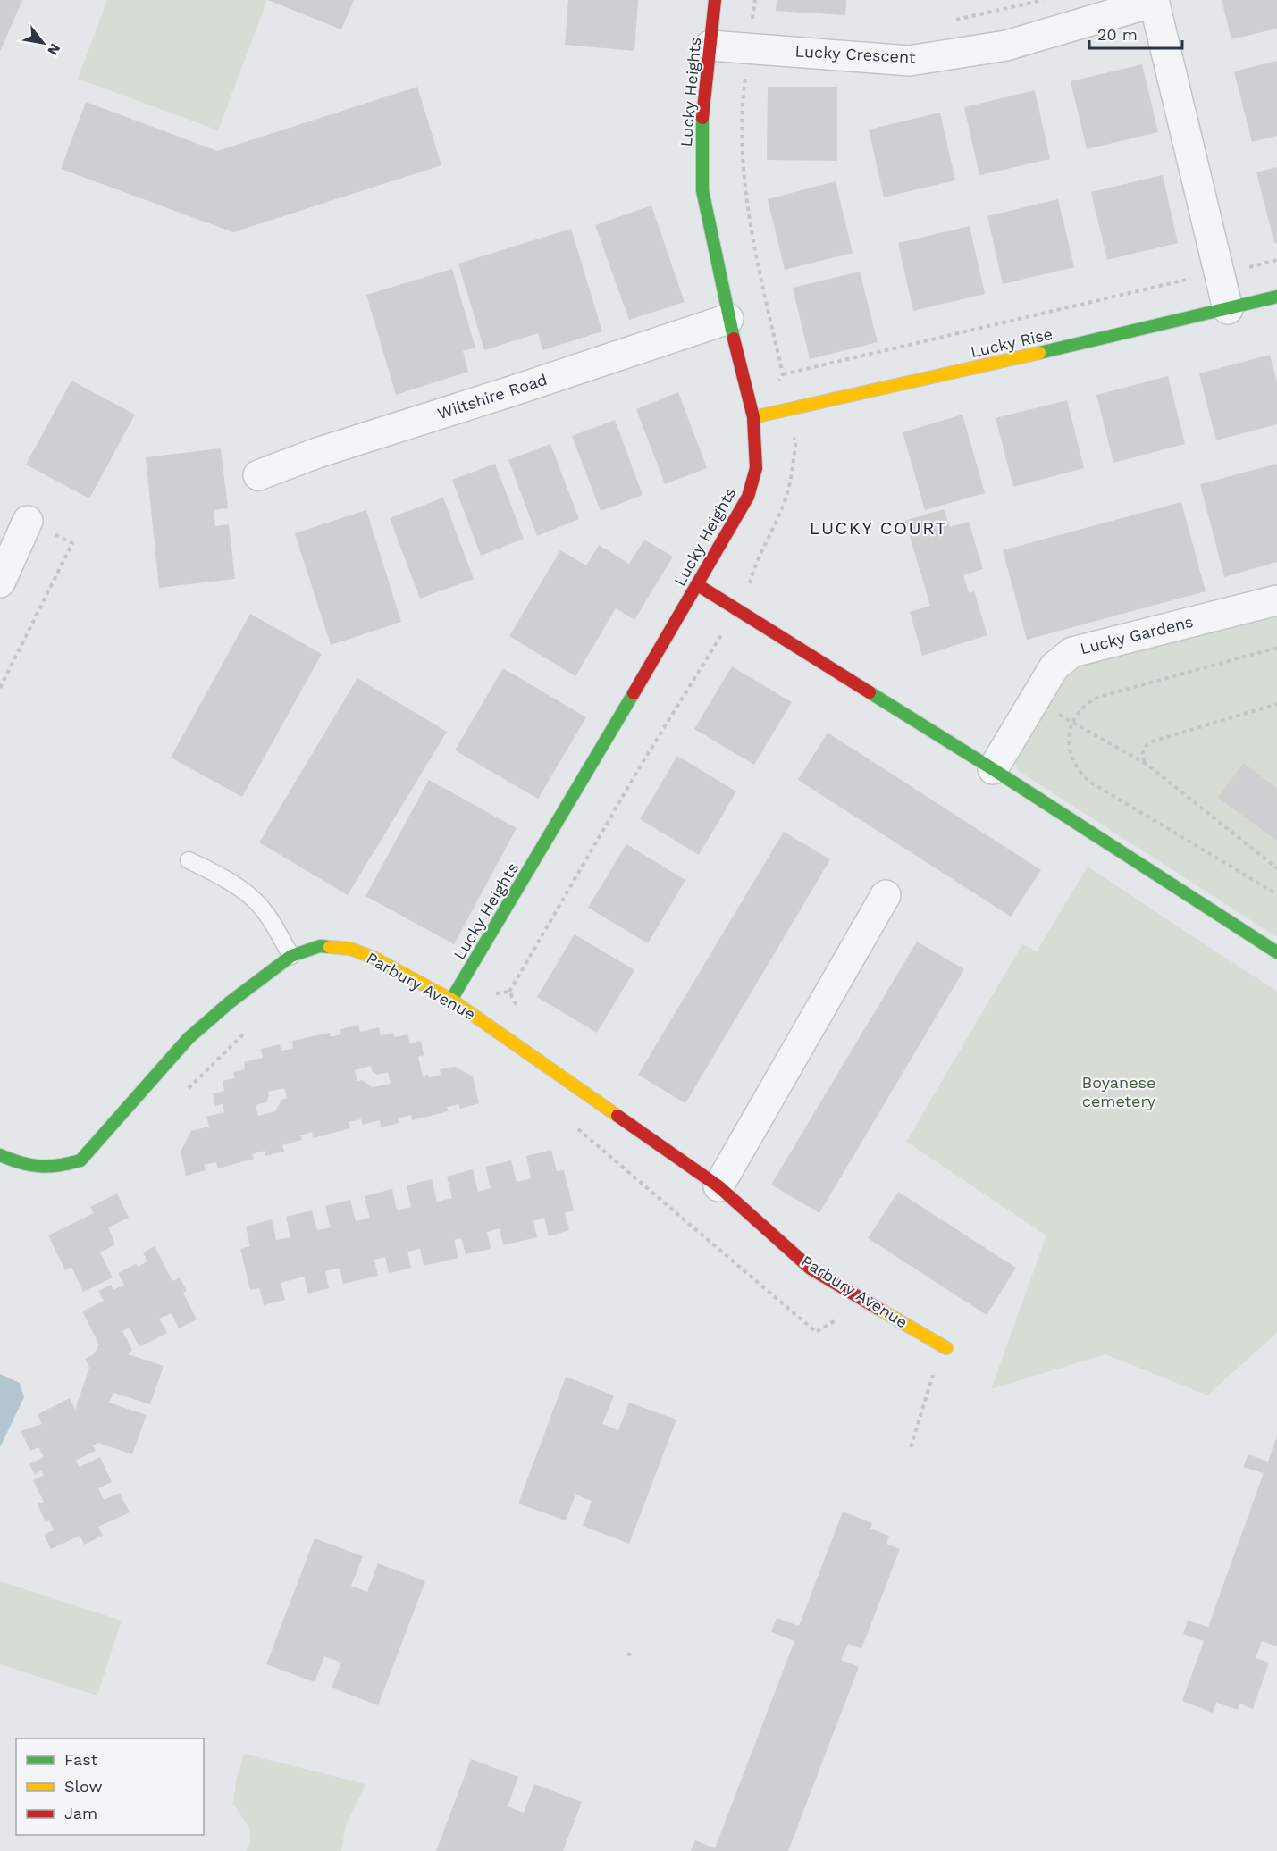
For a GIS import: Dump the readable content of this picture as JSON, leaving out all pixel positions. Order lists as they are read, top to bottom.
{
  "streets": {
    "street": [
      "Lucky Crescent",
      "Lucky Heights",
      "Lucky Rise",
      "Wiltshire Road",
      "Lucky Gardens",
      "Parbury Avenue"
    ]
  },
  "crossings": [
    ["Lucky Crescent", "Lucky Heights"],
    ["Lucky Crescent", "Lucky Rise"],
    ["Lucky Heights", "Lucky Rise"],
    ["Lucky Heights", "Wiltshire Road"],
    ["Lucky Heights", "Parbury Avenue"]
  ],
  "districts": ["LUCKY COURT"],
  "parks": ["Boyanese cemetery"],
  "legend": ["Fast", "Slow", "Jam"],
  "scale_bar": "20 m",
  "north": "bottom right"
}
